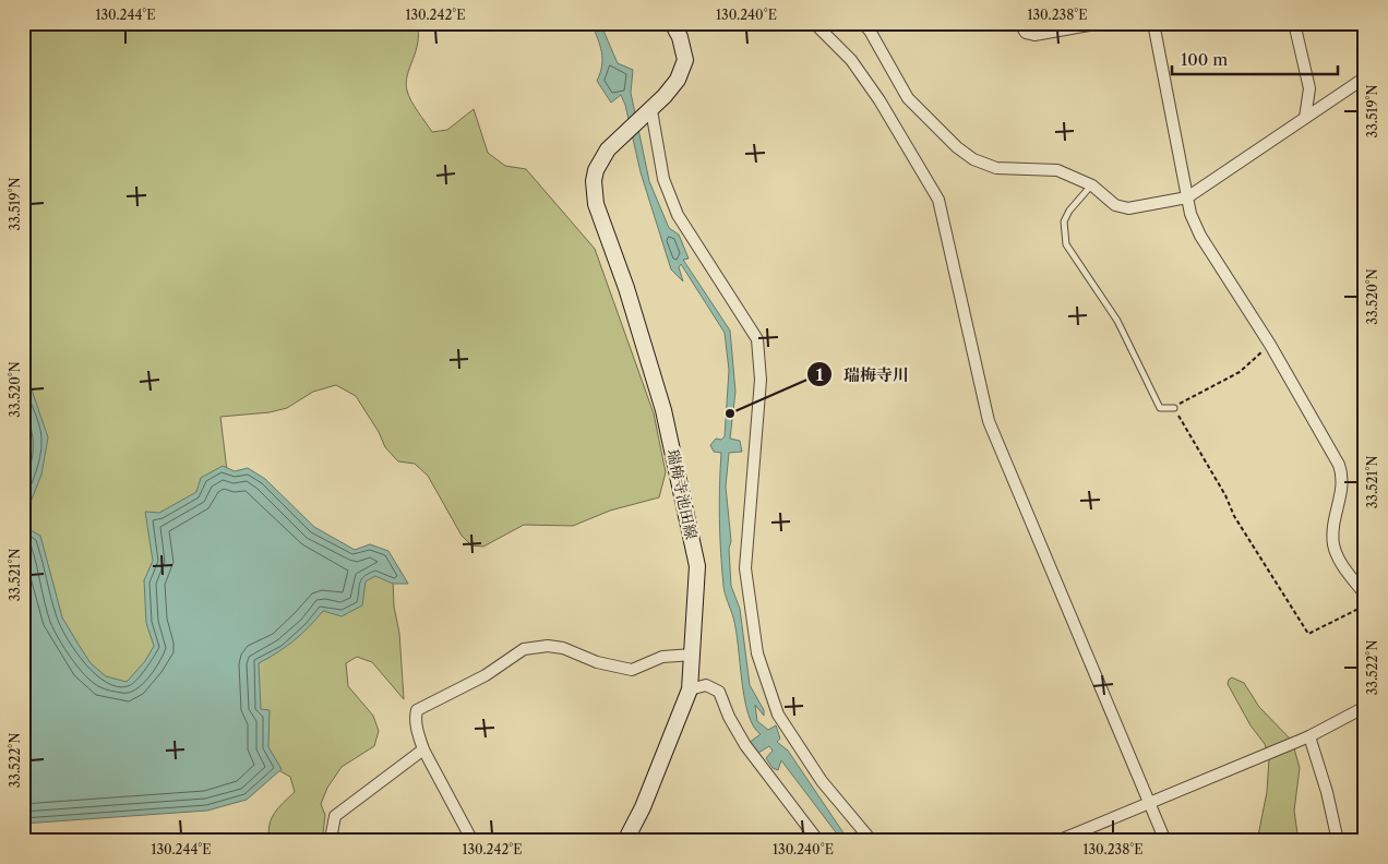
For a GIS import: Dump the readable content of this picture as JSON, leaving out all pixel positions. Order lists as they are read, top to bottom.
{
  "streets": {
    "main road": ["瑞梅寺池田線"]
  },
  "places": ["瑞梅寺川"],
  "scale_bar": "100 m",
  "coordinates": [
    "130.244°E",
    "130.242°E",
    "130.240°E",
    "130.238°E",
    "33.519°N",
    "33.520°N",
    "33.521°N",
    "33.522°N"
  ]
}
